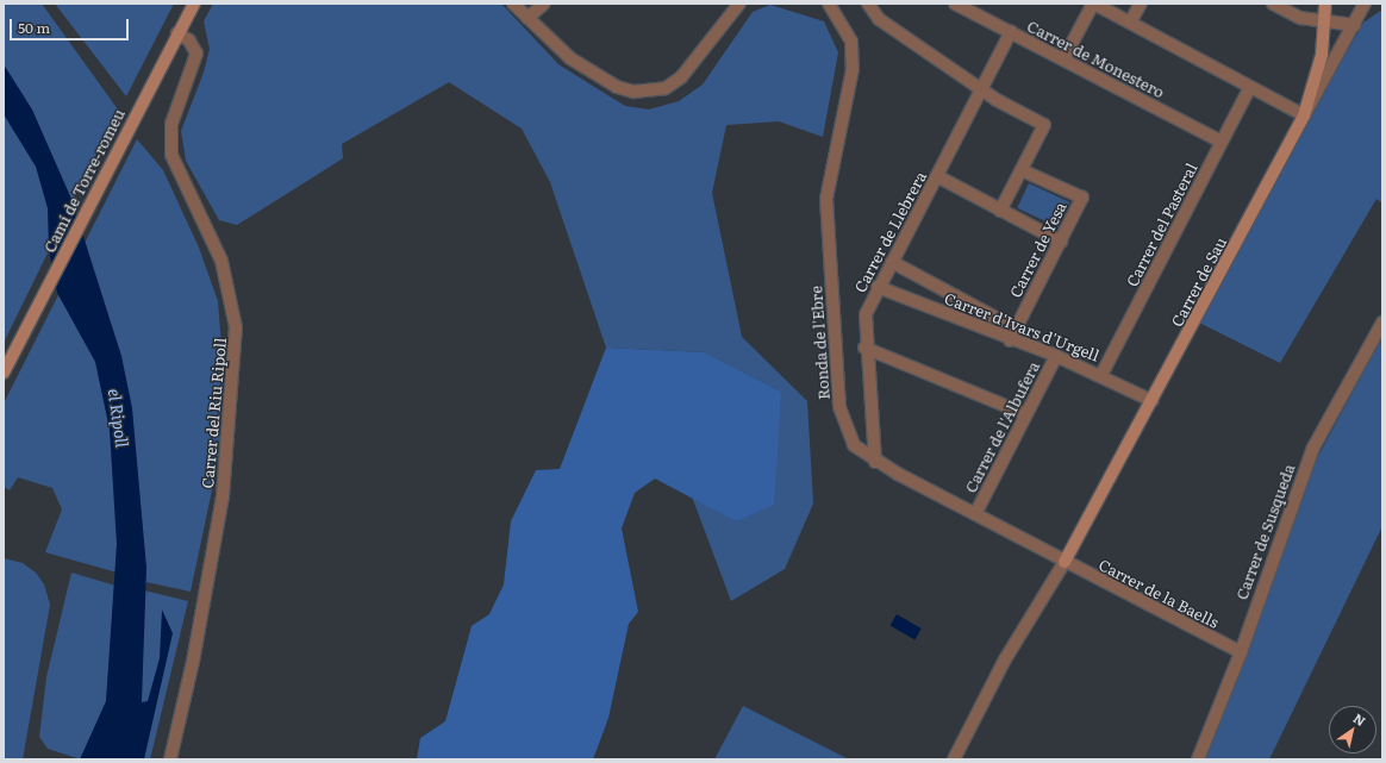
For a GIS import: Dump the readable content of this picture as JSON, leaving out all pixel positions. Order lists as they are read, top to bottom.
{
  "streets": {
    "street": [
      "Carrer de Monestero",
      "Camí de Torre-romeu",
      "Carrer del Pasteral",
      "Carrer de Llebrera",
      "Carrer de Yesa",
      "Carrer de Sau",
      "Carrer d'Ivars d'Urgell",
      "Ronda de l'Ebre",
      "Carrer del Riu Ripoll",
      "Carrer de l'Albufera",
      "Carrer de Susqueda",
      "Carrer de la Baells"
    ]
  },
  "crossings": [
    ["Carrer de Monestero", "Carrer del Pasteral"],
    ["Carrer de Monestero", "Carrer de Llebrera"],
    ["Camí de Torre-romeu", "Carrer del Riu Ripoll"],
    ["Carrer del Pasteral", "Carrer d'Ivars d'Urgell"],
    ["Carrer de Llebrera", "Carrer d'Ivars d'Urgell"],
    ["Carrer de Llebrera", "Ronda de l'Ebre"],
    ["Carrer de Yesa", "Carrer d'Ivars d'Urgell"],
    ["Carrer de Sau", "Carrer d'Ivars d'Urgell"],
    ["Carrer de Sau", "Ronda de l'Ebre"],
    ["Carrer de Sau", "Carrer de la Baells"],
    ["Carrer d'Ivars d'Urgell", "Carrer de l'Albufera"],
    ["Ronda de l'Ebre", "Carrer de l'Albufera"],
    ["Ronda de l'Ebre", "Carrer de la Baells"],
    ["Carrer de Susqueda", "Carrer de la Baells"]
  ],
  "water": ["el Ripoll"],
  "scale_bar": "50 m",
  "north": "top right"
}
